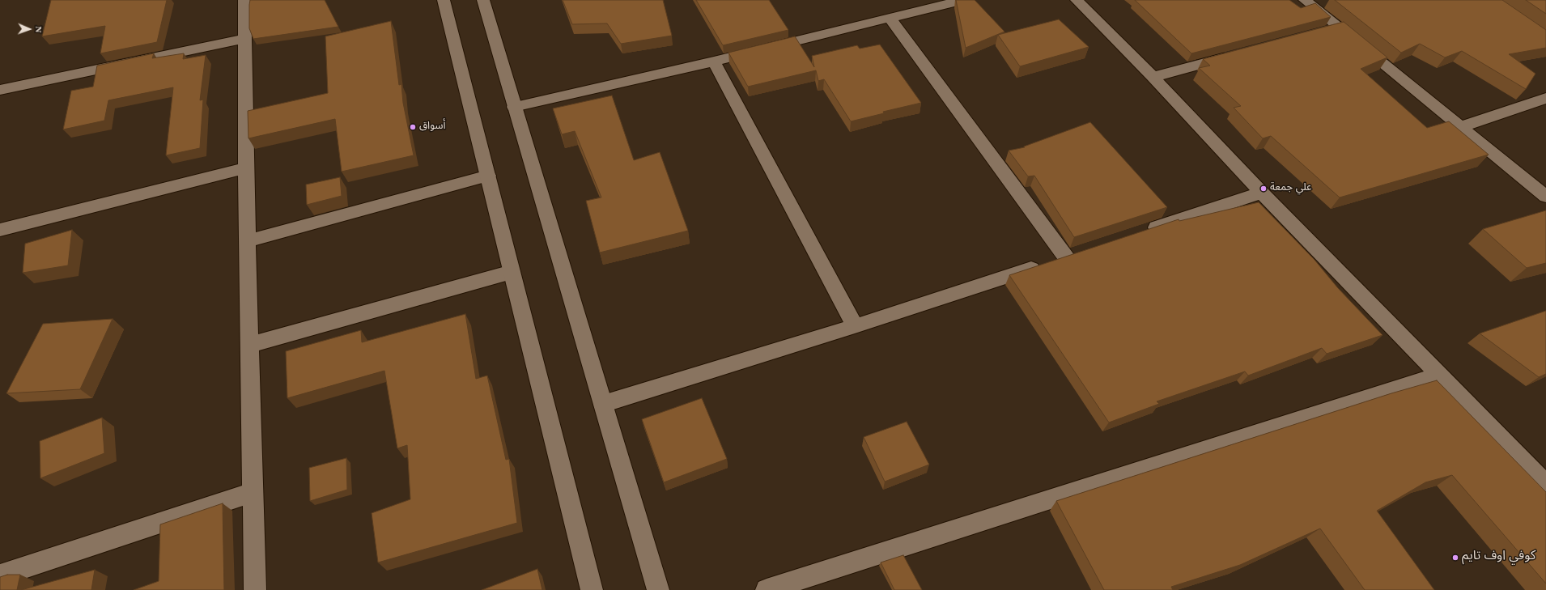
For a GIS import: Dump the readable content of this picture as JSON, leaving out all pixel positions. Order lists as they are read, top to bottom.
{
  "places": ["أسواق", "علي جمعة", "كوفي اوف تايم"],
  "north": "right"
}
